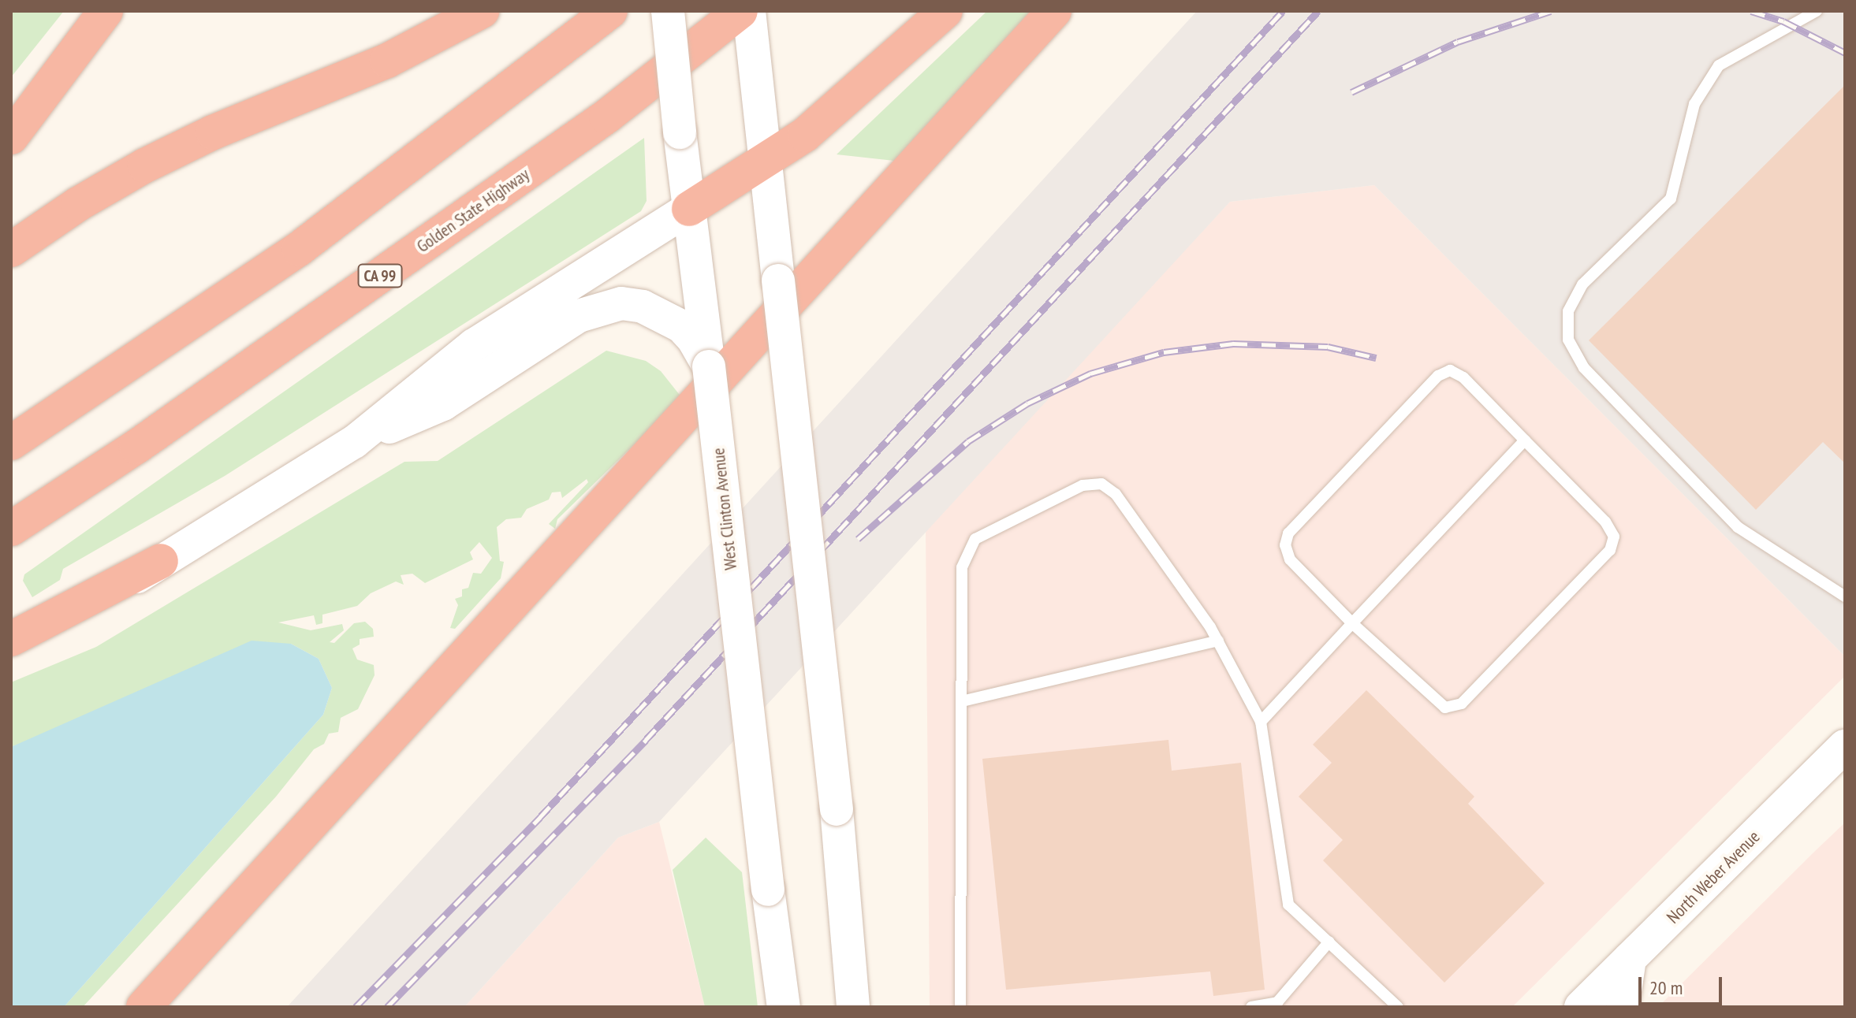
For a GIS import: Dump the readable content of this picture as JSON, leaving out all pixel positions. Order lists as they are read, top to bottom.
{
  "streets": {
    "highway": ["Golden State Highway", "CA 99"],
    "main road": ["West Clinton Avenue", "North Weber Avenue"]
  },
  "scale_bar": "20 m"
}
